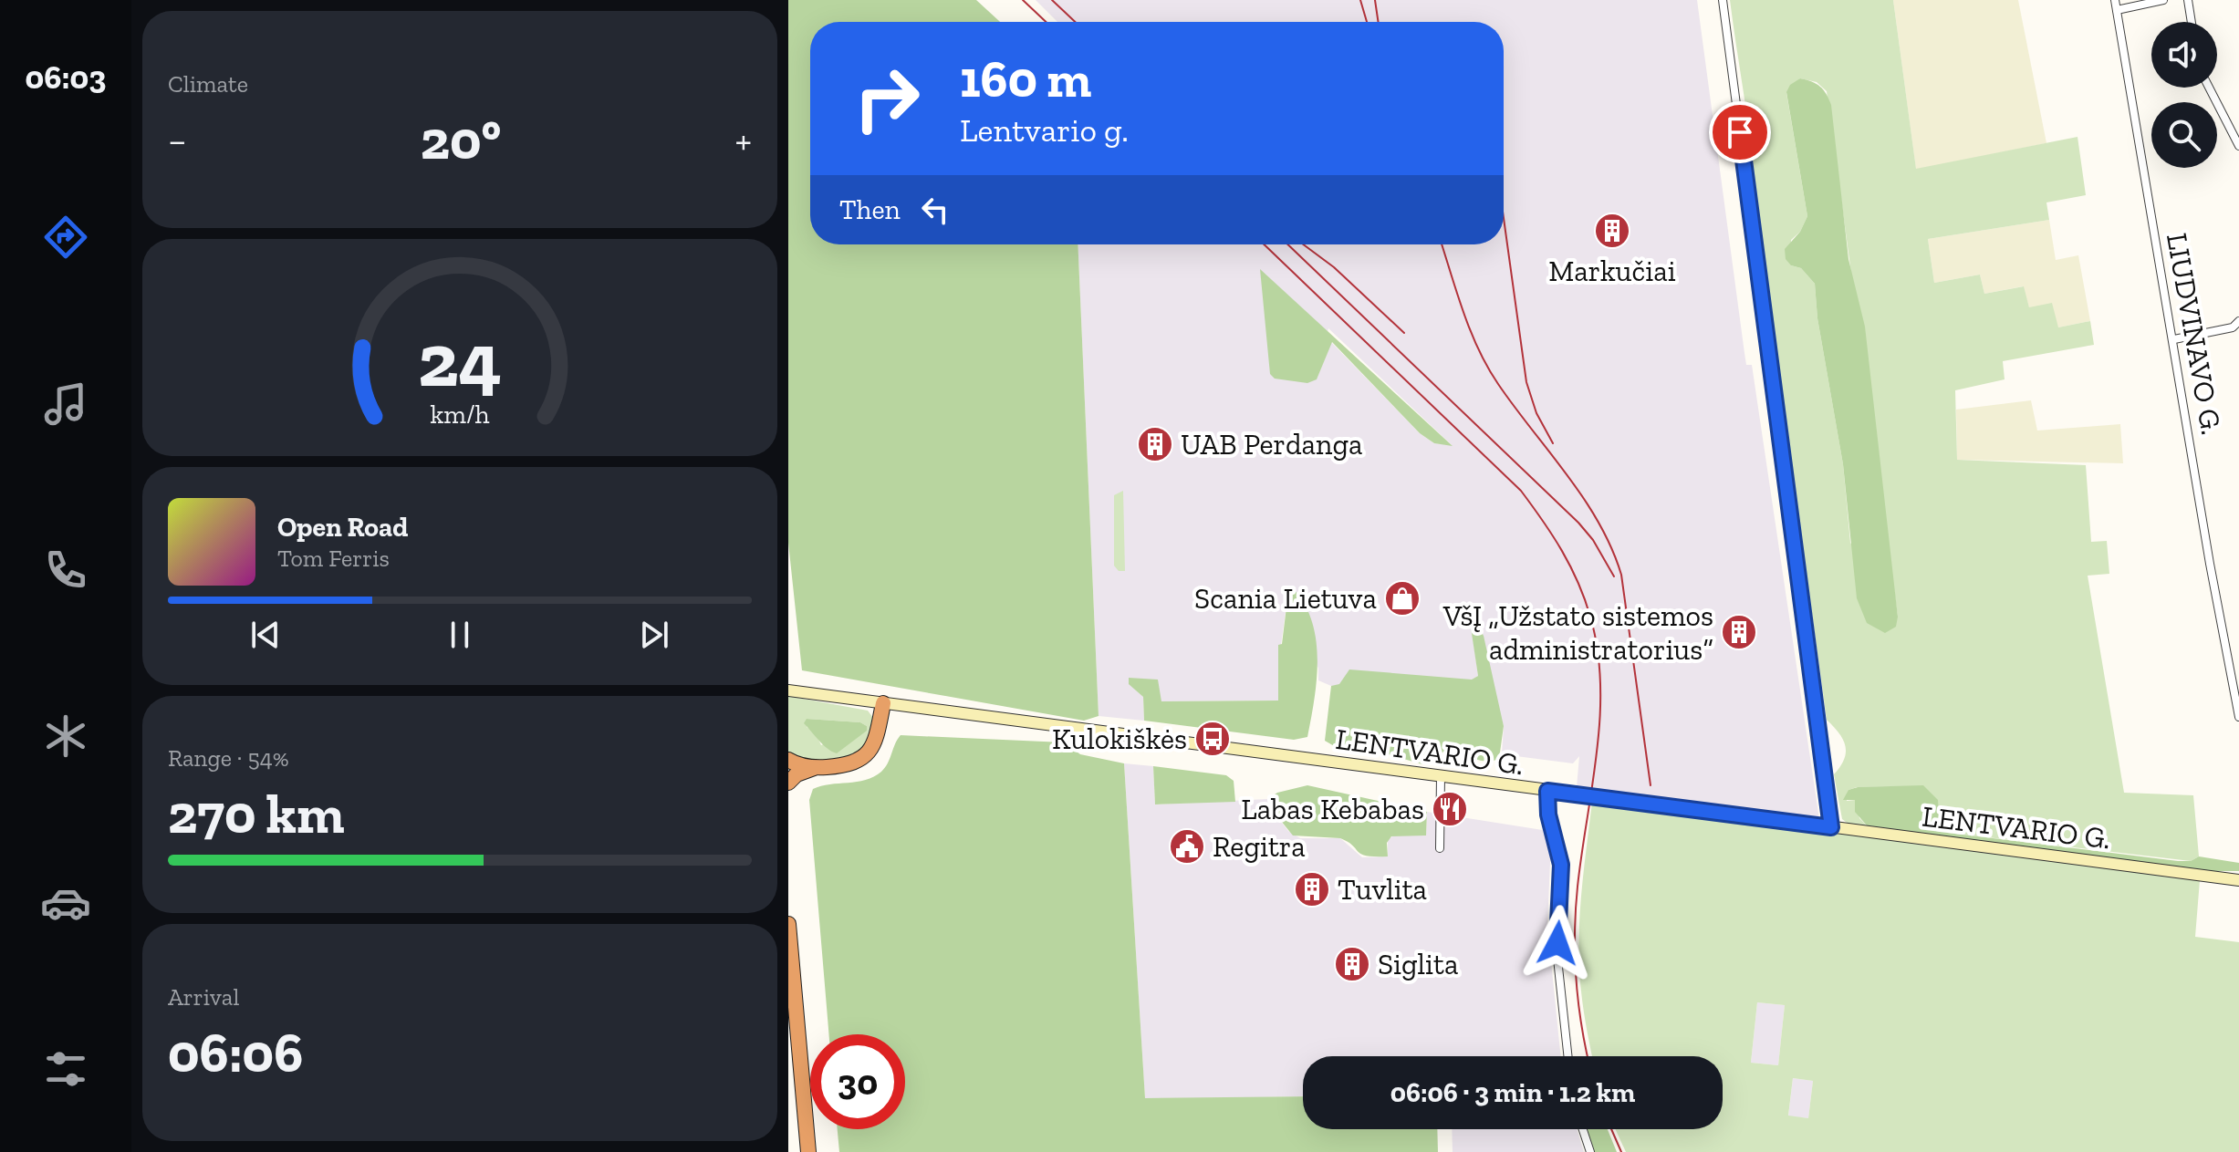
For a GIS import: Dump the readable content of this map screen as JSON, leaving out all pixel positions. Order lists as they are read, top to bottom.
{
  "streets": {
    "main road": ["LENTVARIO G."],
    "street": ["LIUDVINAVO G."]
  },
  "places": {
    "building": [
      "Markučiai",
      "UAB Perdanga",
      "VšĮ „Užstato sistemos administratorius“",
      "Tuvlita",
      "Siglita"
    ],
    "shop": ["Scania Lietuva"],
    "bus stop": ["Kulokiškės"],
    "restaurant": ["Labas Kebabas"],
    "public building": ["Regitra"]
  },
  "page": {
    "tabs": "06:03",
    "tile": [
      "Climate",
      ["Range · 54%", "270 km"],
      ["Arrival", "06:06"]
    ],
    "turn": ["160 m", "Lentvario g."],
    "heat": ["−", "20°", "+"],
    "then": "Then",
    "song": ["Open Road", "Tom Ferris"],
    "limit": "30",
    "trip": "06:06 · 3 min · 1.2 km",
    "gauge": ["24", "km/h"]
  }
}
